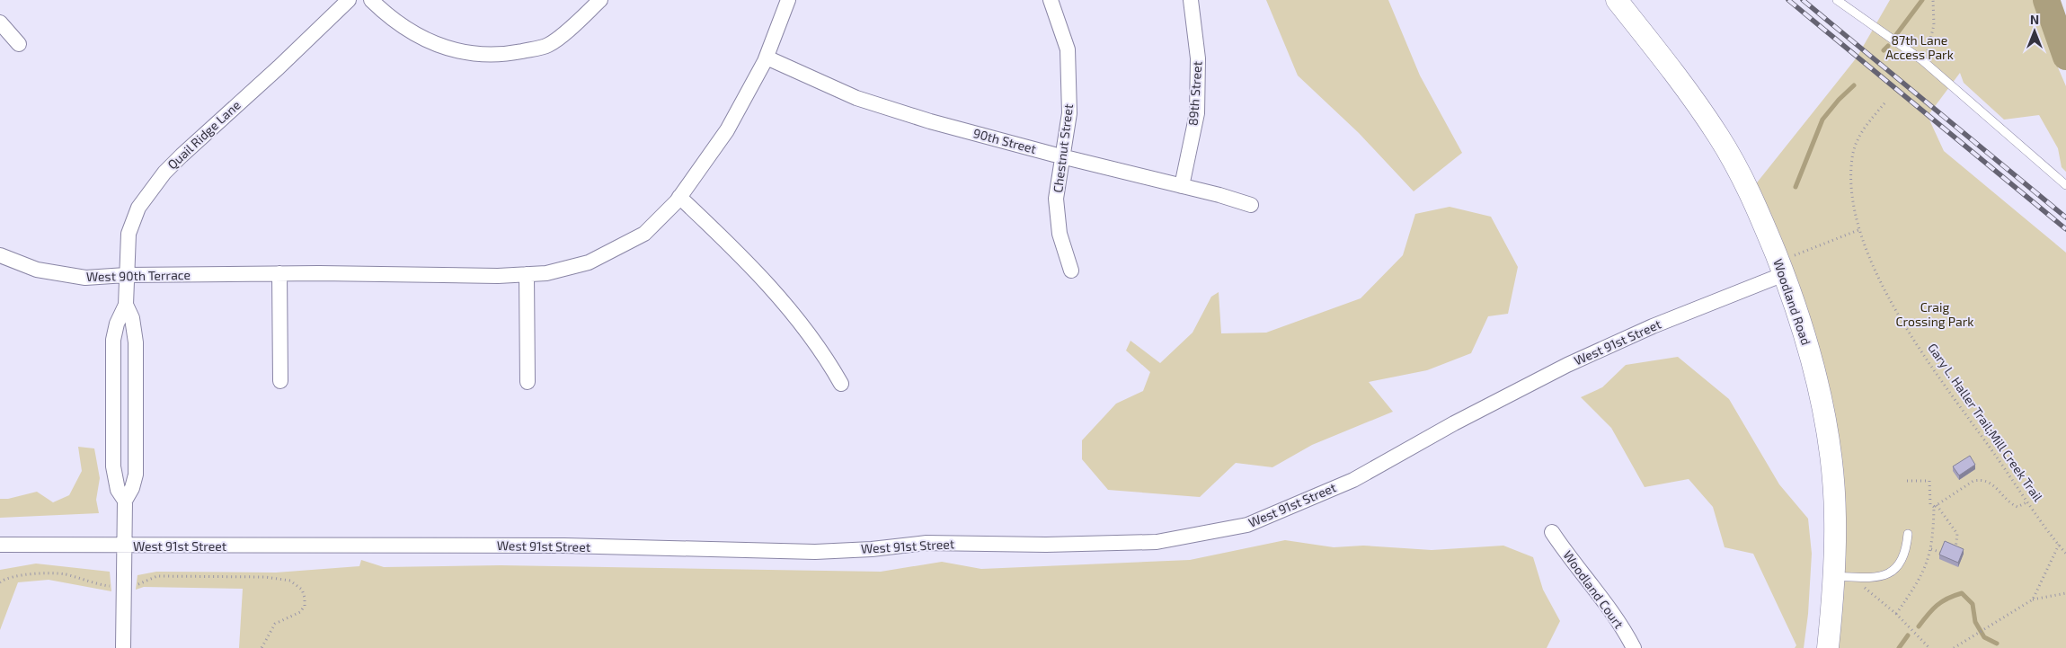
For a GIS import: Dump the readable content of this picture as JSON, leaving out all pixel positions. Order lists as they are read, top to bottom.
{
  "streets": {
    "main road": ["Woodland Road"],
    "street": [
      "89th Street",
      "Quail Ridge Lane",
      "90th Street",
      "Chestnut Street",
      "West 90th Terrace",
      "West 91st Street",
      "Woodland Court"
    ],
    "path": ["Gary L. Haller Trail;Mill Creek Trail"]
  },
  "crossings": [
    ["89th Street", "90th Street"],
    ["Quail Ridge Lane", "West 90th Terrace"],
    ["Quail Ridge Lane", "West 91st Street"],
    ["90th Street", "Chestnut Street"],
    ["90th Street", "West 90th Terrace"],
    ["Woodland Road", "West 91st Street"]
  ],
  "parks": ["87th Lane Access Park", "Craig Crossing Park"],
  "north": "top"
}
